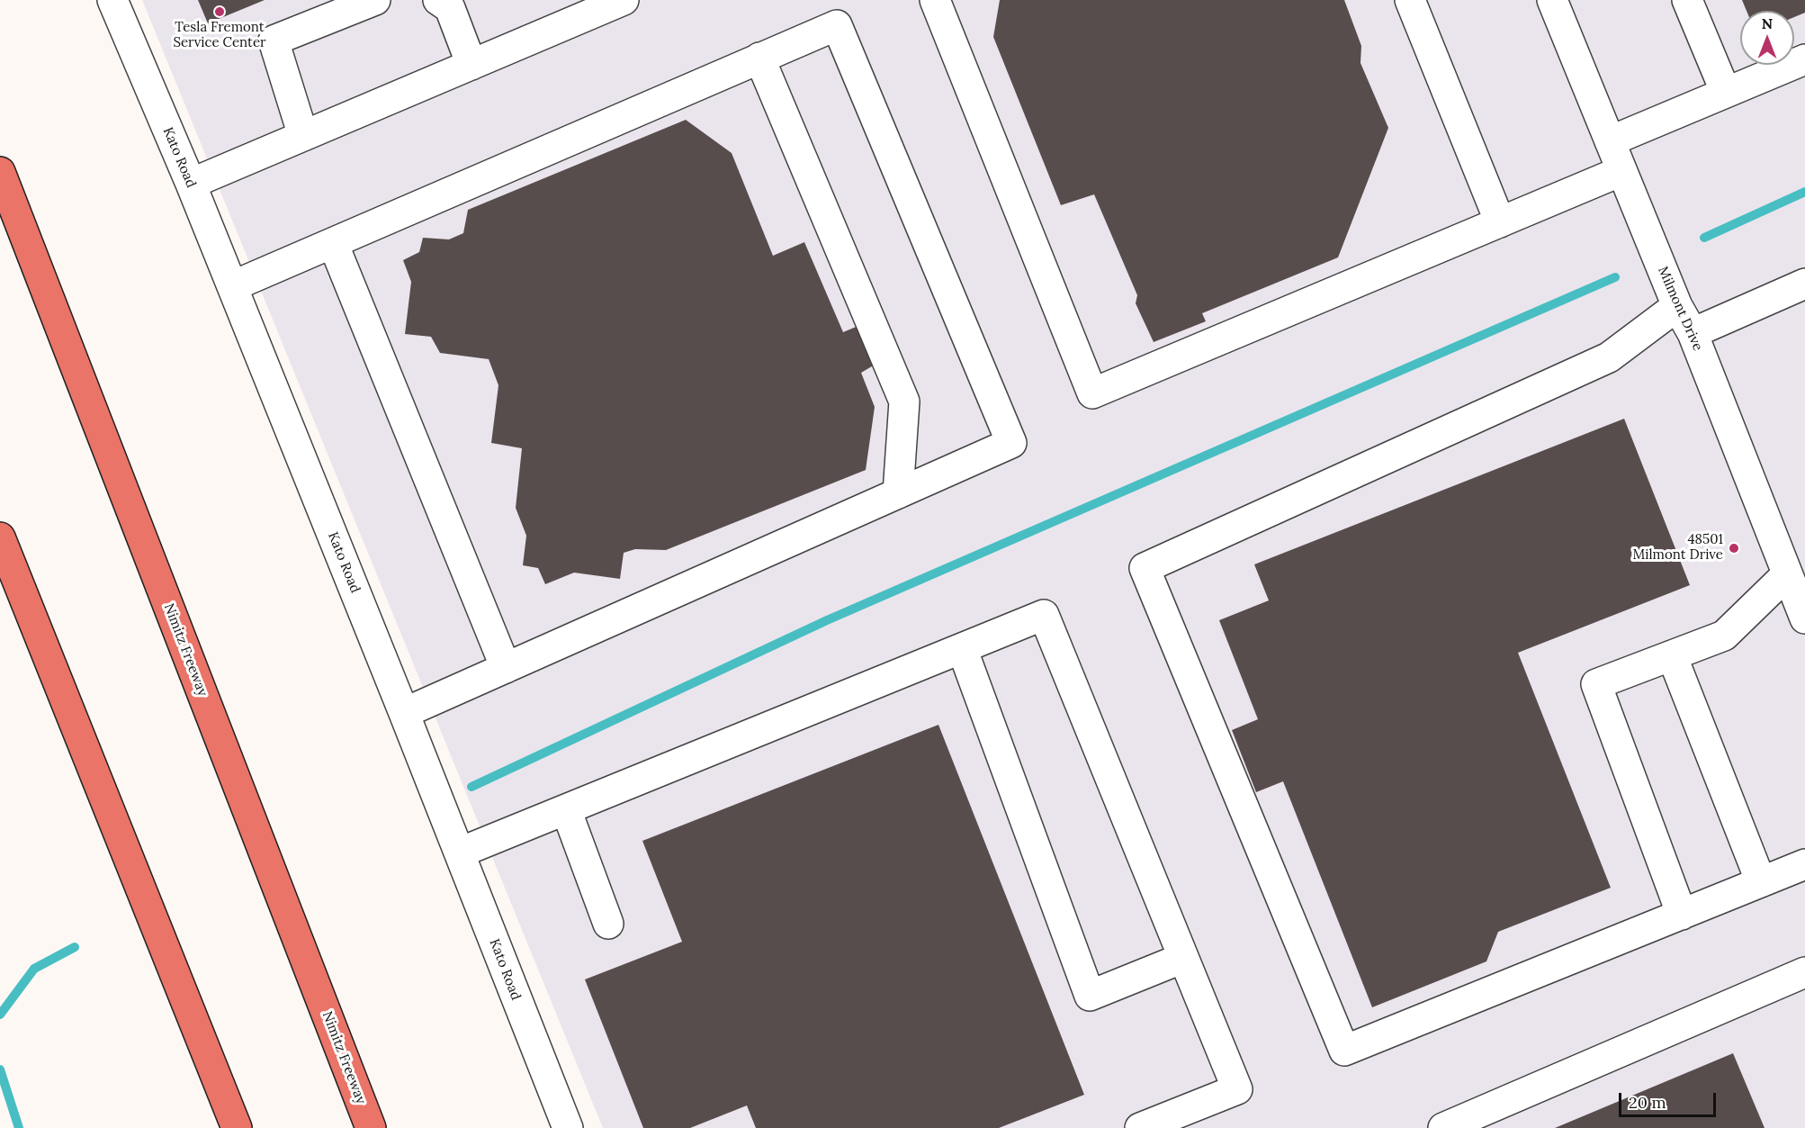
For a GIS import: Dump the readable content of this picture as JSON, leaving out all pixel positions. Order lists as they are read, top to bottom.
{
  "streets": {
    "highway": ["Nimitz Freeway"],
    "street": ["Kato Road", "Milmont Drive"]
  },
  "places": ["Tesla Fremont Service Center", "48501 Milmont Drive"],
  "scale_bar": "20 m",
  "north": "top"
}
